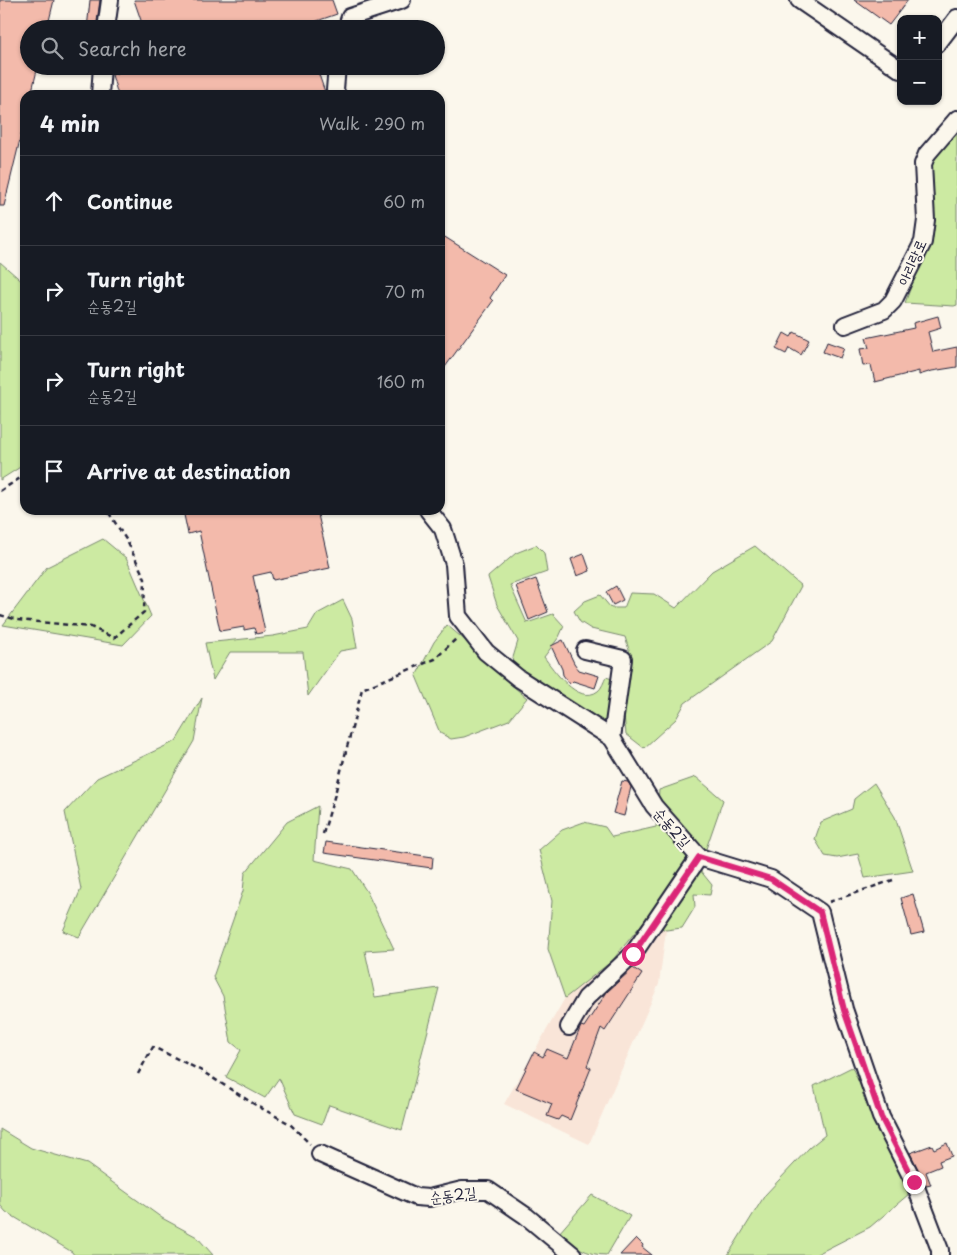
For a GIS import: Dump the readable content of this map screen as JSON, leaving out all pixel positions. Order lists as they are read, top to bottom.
{
  "streets": {
    "street": ["아리랑로", "순동2길"]
  },
  "page": {
    "map_buttons": ["+", "−"],
    "search": "Search here",
    "heading": ["4 min", "Walk · 290 m"],
    "list": [
      ["Continue", "60 m"],
      ["Turn right", "순동2길", "70 m"],
      ["Turn right", "순동2길", "160 m"],
      "Arrive at destination"
    ]
  }
}
